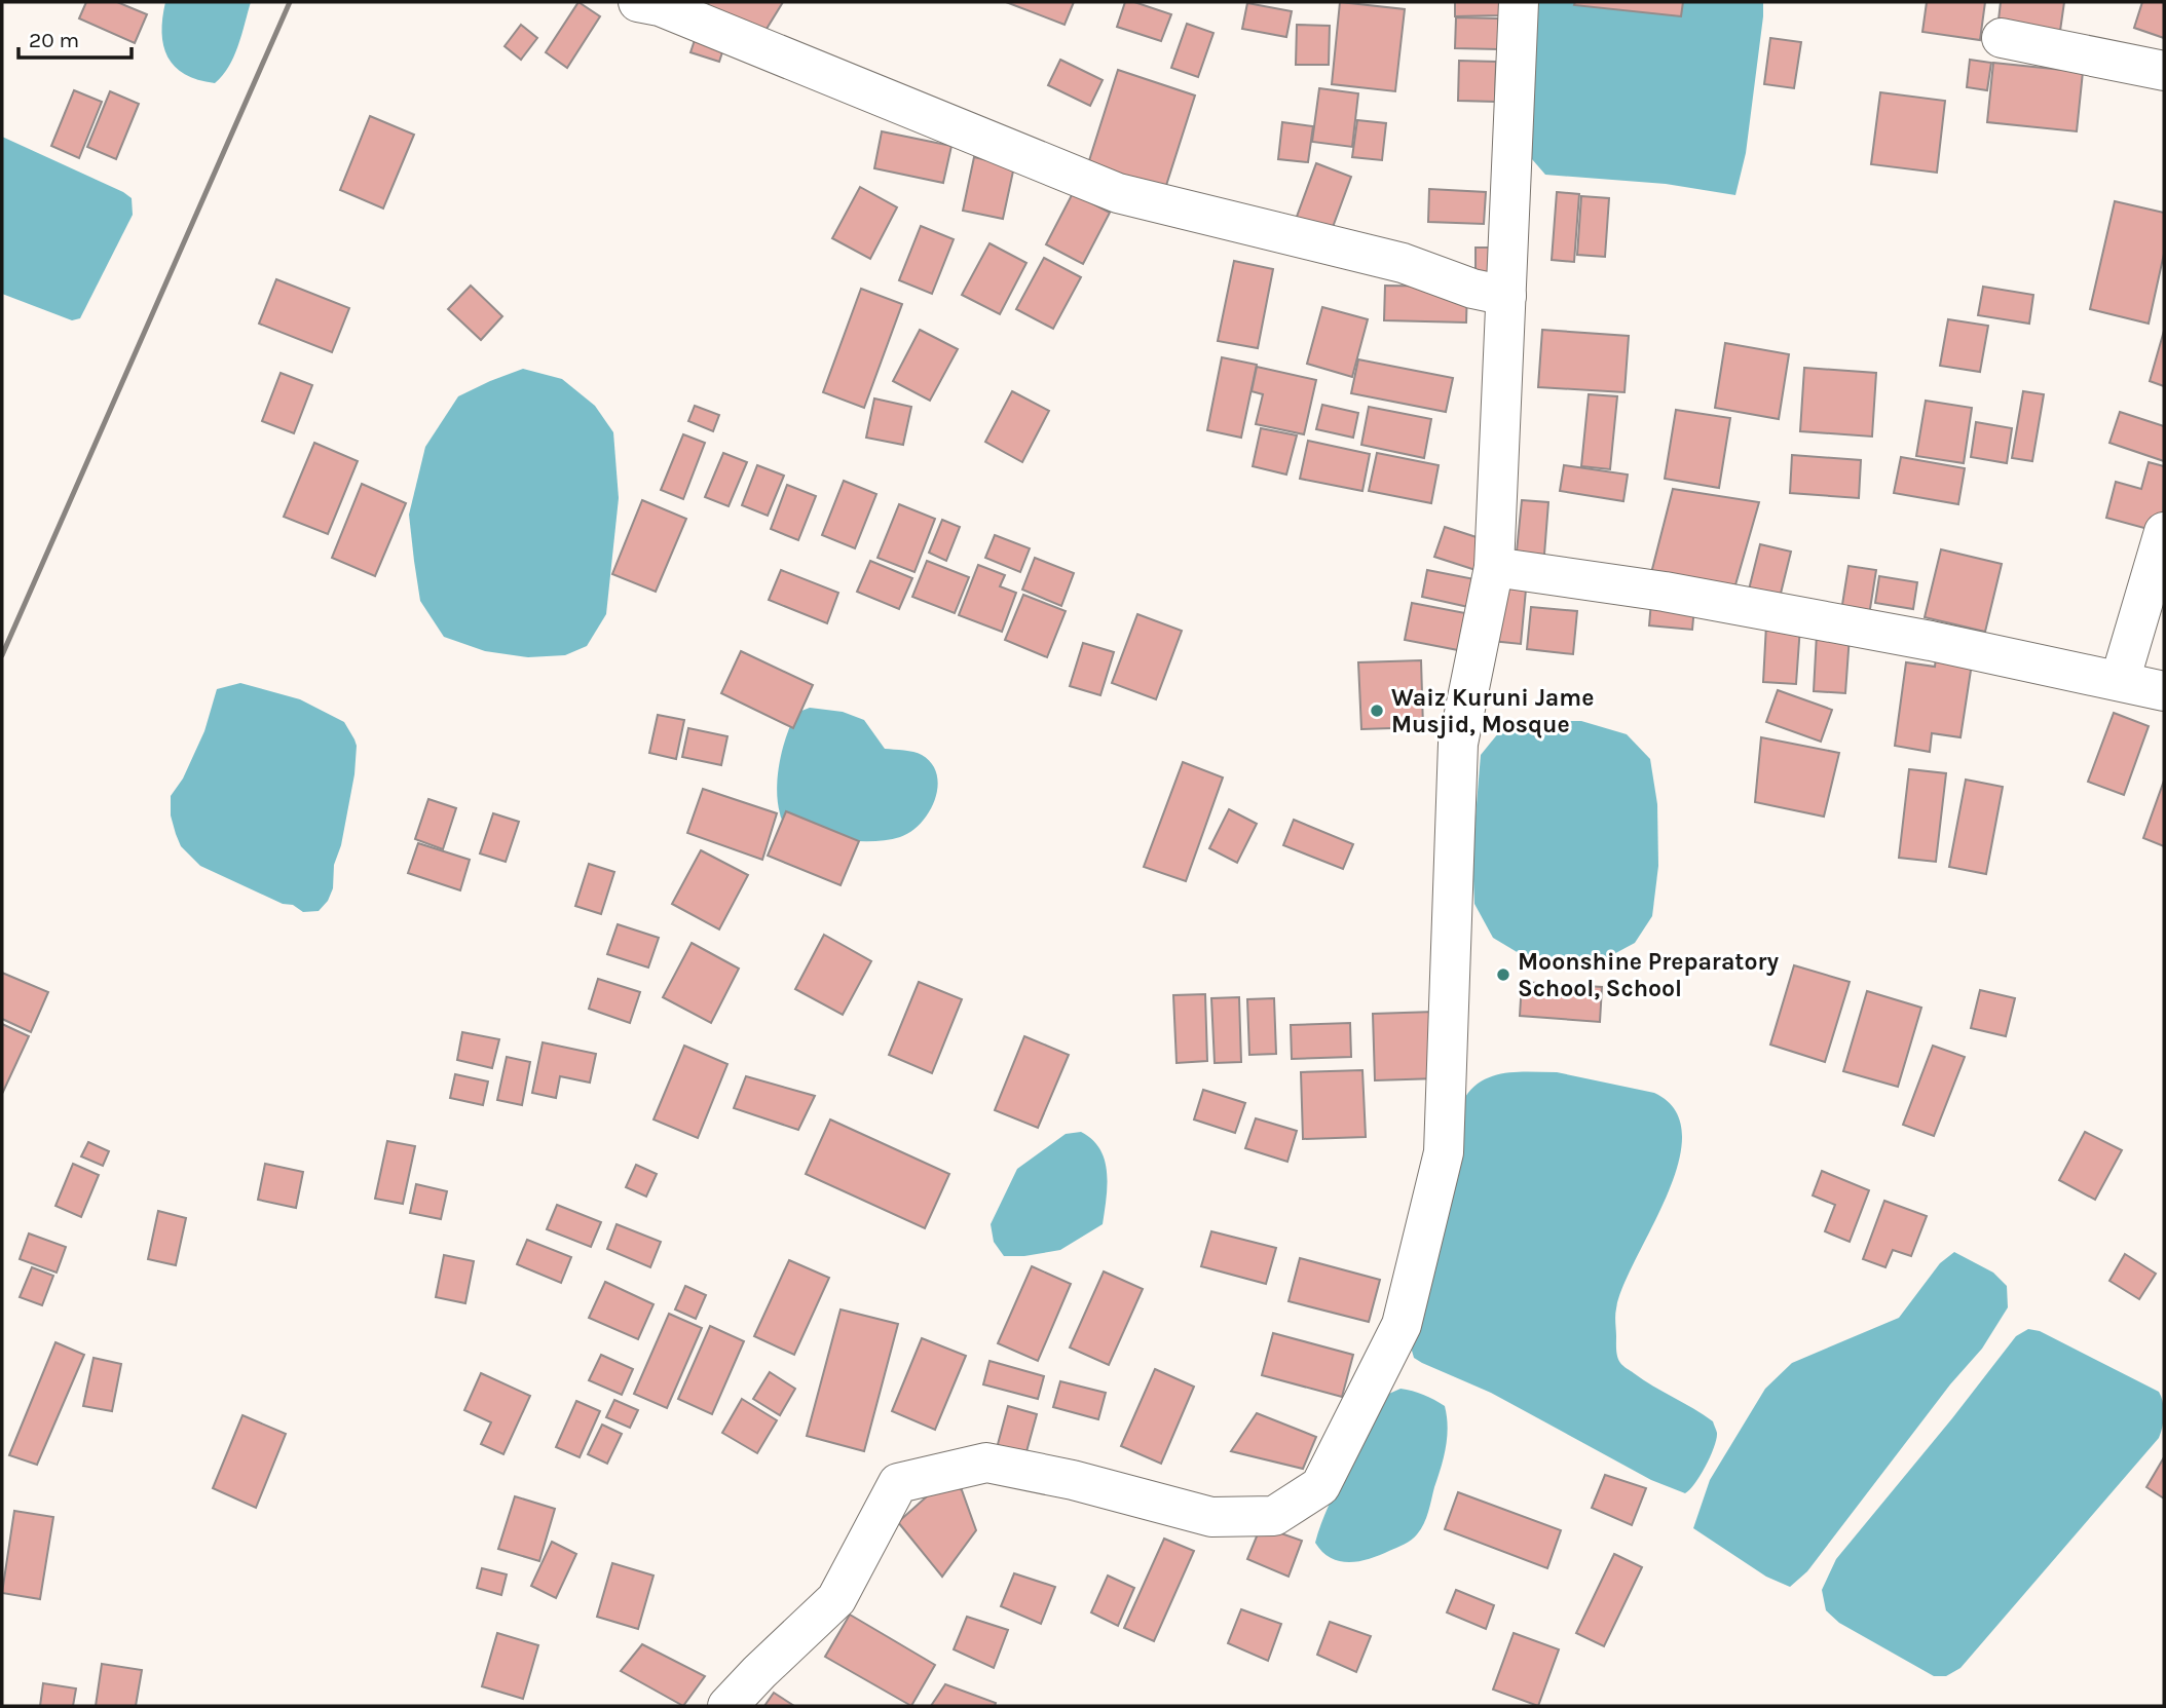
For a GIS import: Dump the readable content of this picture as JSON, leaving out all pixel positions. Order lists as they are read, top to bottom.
{
  "places": ["Waiz Kuruni Jame Musjid, Mosque", "Moonshine Preparatory School, School"],
  "scale_bar": "20 m"
}
